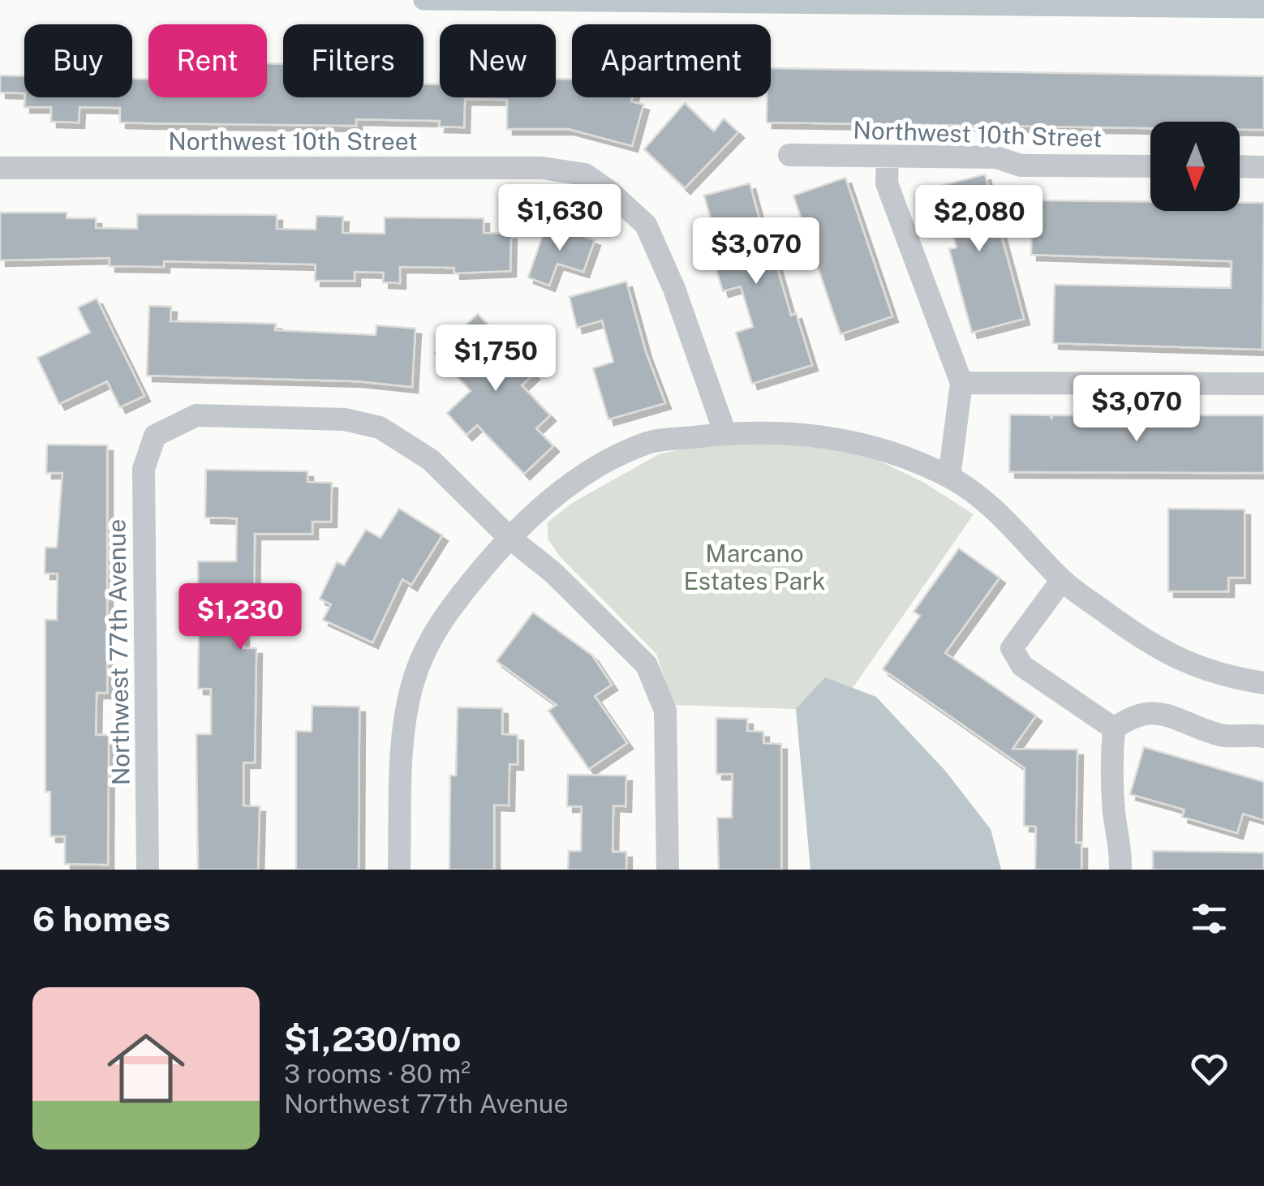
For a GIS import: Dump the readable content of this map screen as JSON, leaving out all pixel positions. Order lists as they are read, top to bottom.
{
  "streets": {
    "street": ["Northwest 10th Street", "Northwest 77th Avenue"]
  },
  "parks": ["Marcano Estates Park"],
  "north": "bottom",
  "page": {
    "chip": [
      "Buy",
      "Rent",
      "Filters",
      "New",
      "Apartment"
    ],
    "price": [
      "$1,630",
      "$2,080",
      "$3,070",
      "$1,750",
      "$3,070",
      "$1,230"
    ],
    "heading": "6 homes",
    "list": [
      {
        "name": "$1,230/mo",
        "note": "3 rooms · 80 m² · Northwest 77th Avenue"
      }
    ]
  }
}
